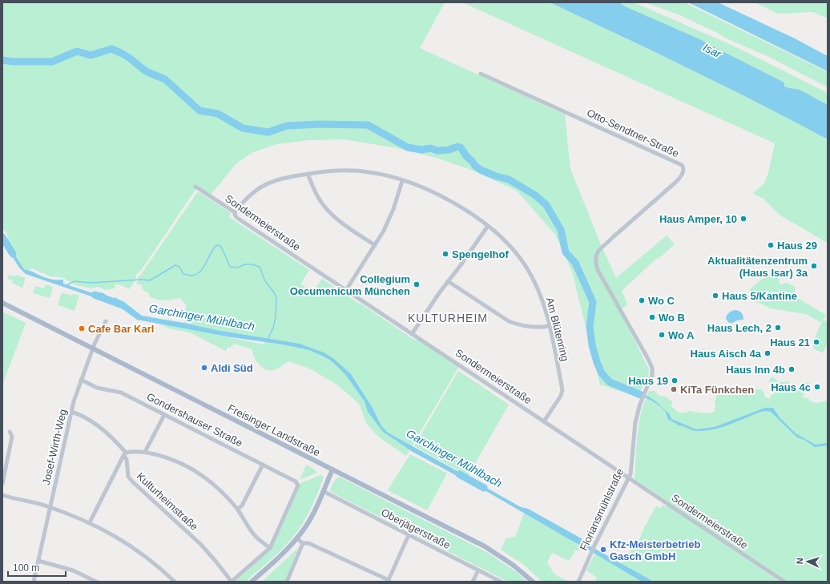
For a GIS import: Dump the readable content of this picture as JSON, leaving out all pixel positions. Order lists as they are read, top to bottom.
{
  "streets": {
    "main road": ["Freisinger Landstraße"],
    "street": [
      "Otto-Sendtner-Straße",
      "Sondermeierstraße",
      "Am Blütenring",
      "Gondershauser Straße",
      "Josef-Wirth-Weg",
      "Kulturheimstraße",
      "Floriansmühlstraße",
      "Oberjägerstraße"
    ]
  },
  "crossings": [
    ["Otto-Sendtner-Straße", "Floriansmühlstraße"],
    ["Sondermeierstraße", "Am Blütenring"],
    ["Sondermeierstraße", "Floriansmühlstraße"],
    ["Gondershauser Straße", "Josef-Wirth-Weg"],
    ["Freisinger Landstraße", "Josef-Wirth-Weg"],
    ["Josef-Wirth-Weg", "Kulturheimstraße"]
  ],
  "districts": ["KULTURHEIM"],
  "water": ["Isar", "Garchinger Mühlbach"],
  "places": [
    "Haus Amper, 10",
    "Haus 29",
    "Spengelhof",
    "Aktualitätenzentrum (Haus Isar) 3a",
    "Collegium Oecumenicum München",
    "Haus 5/Kantine",
    "Wo C",
    "Wo B",
    "Haus Lech, 2",
    "Cafe Bar Karl",
    "Wo A",
    "Haus 21",
    "Haus Aisch 4a",
    "Aldi Süd",
    "Haus Inn 4b",
    "Haus 19",
    "Haus 4c",
    "KiTa Fünkchen",
    "Kfz-Meisterbetrieb Gasch GmbH"
  ],
  "scale_bar": "100 m",
  "north": "left"
}
